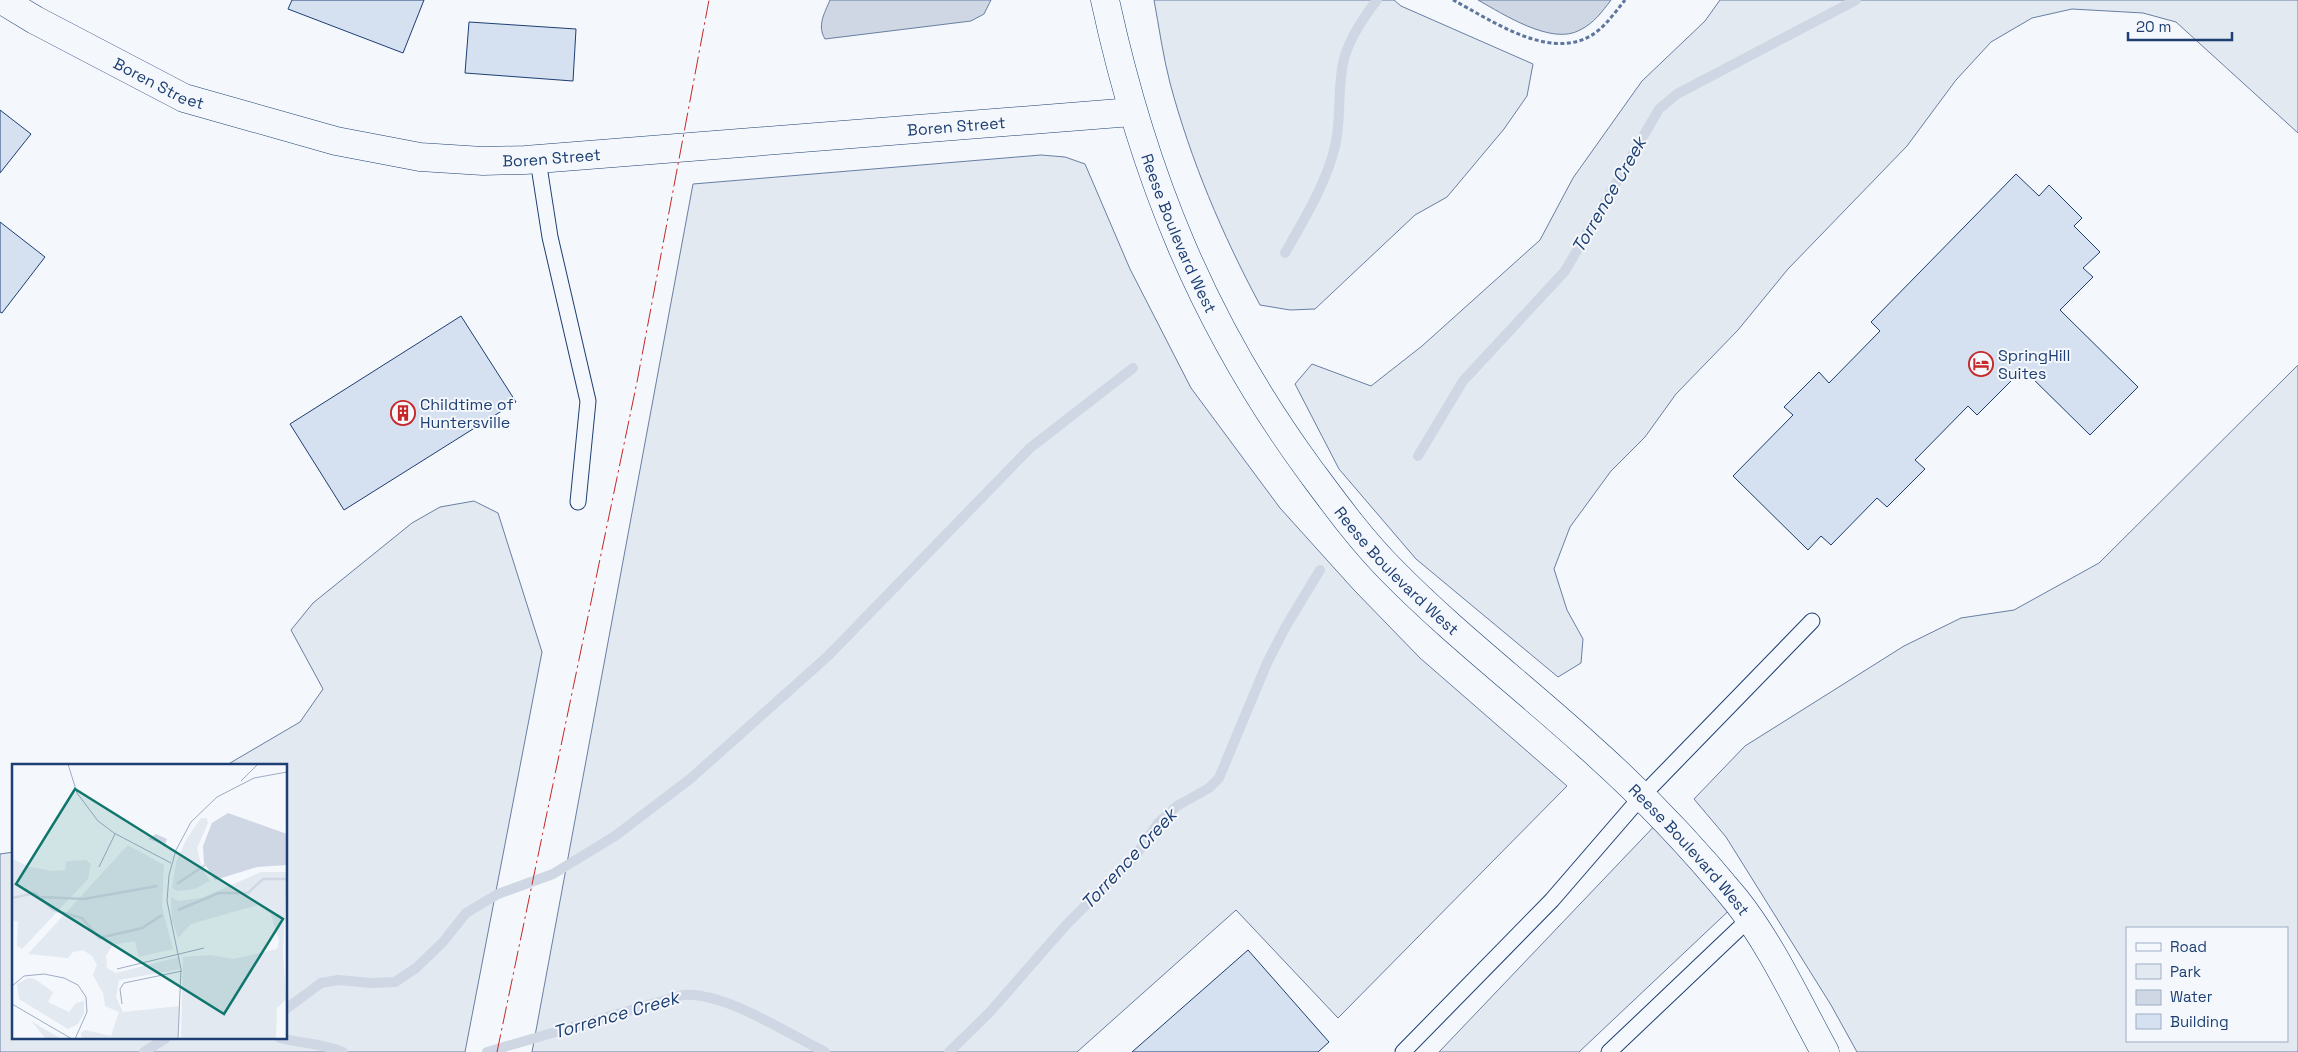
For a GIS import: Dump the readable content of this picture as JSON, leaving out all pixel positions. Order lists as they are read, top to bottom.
{
  "streets": {
    "street": ["Boren Street", "Reese Boulevard West"]
  },
  "crossings": [
    ["Boren Street", "Reese Boulevard West"]
  ],
  "water": ["Torrence Creek"],
  "places": {
    "hotel": ["SpringHill Suites"],
    "building": ["Childtime of Huntersville"]
  },
  "legend": [
    "Road",
    "Park",
    "Water",
    "Building"
  ],
  "scale_bar": "20 m"
}
